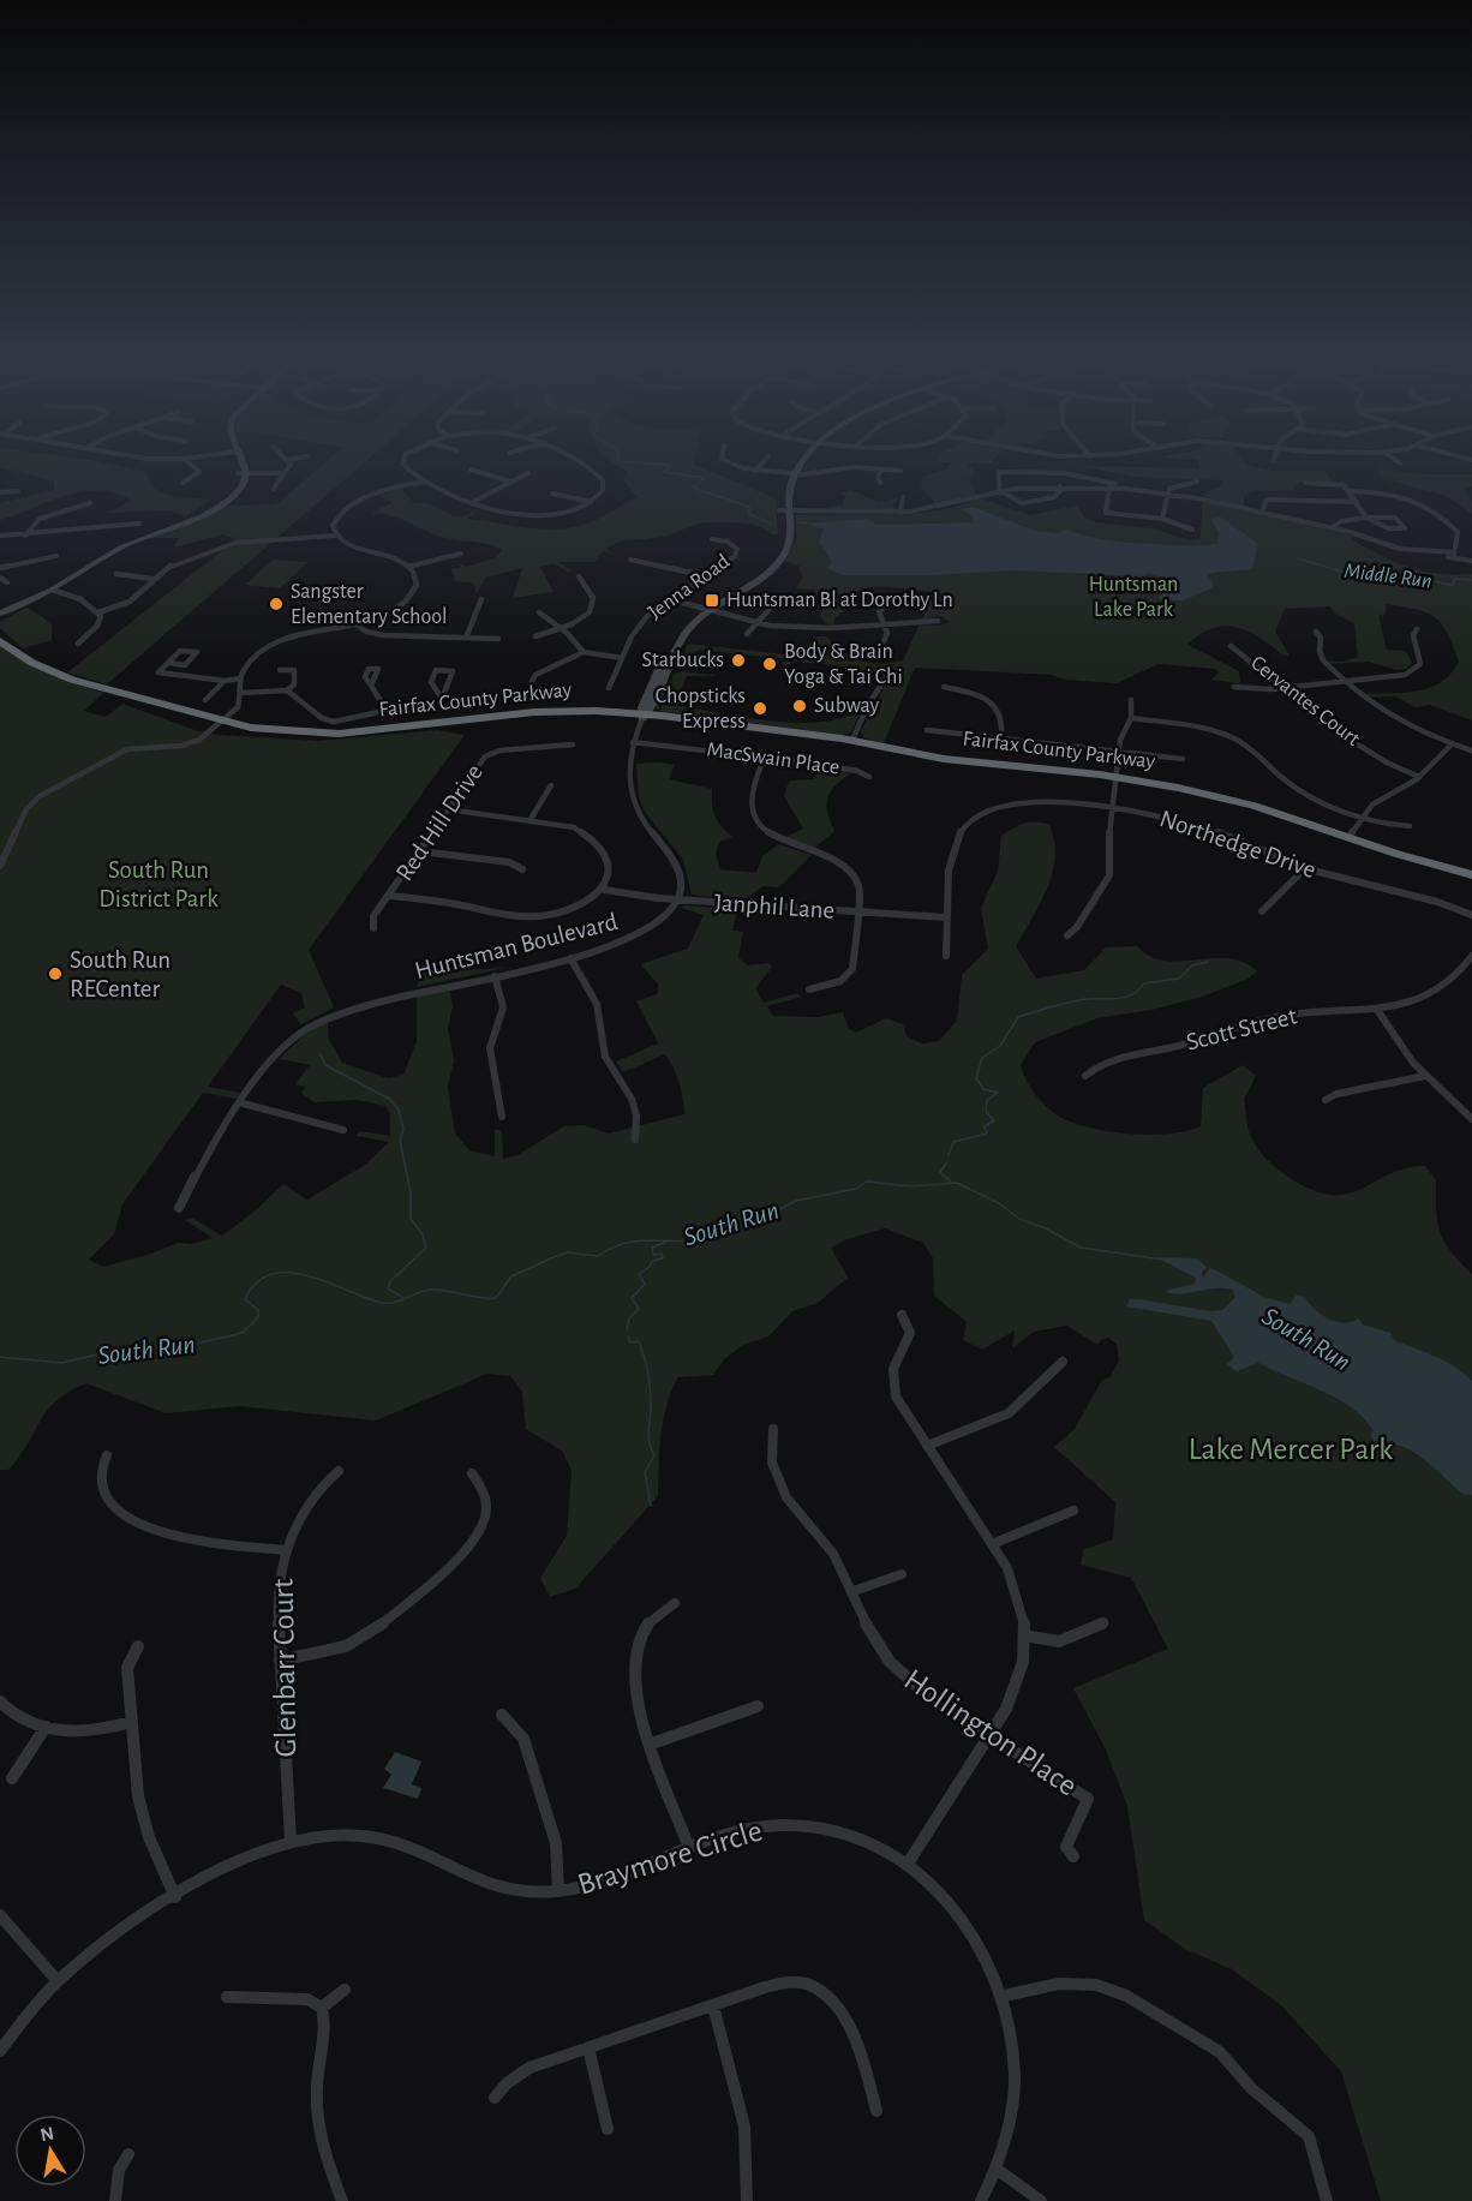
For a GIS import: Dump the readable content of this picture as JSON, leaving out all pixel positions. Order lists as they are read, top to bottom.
{
  "streets": {
    "highway": ["Fairfax County Parkway"],
    "street": [
      "Jenna Road",
      "Cervantes Court",
      "MacSwain Place",
      "Red Hill Drive",
      "Northedge Drive",
      "Janphil Lane",
      "Huntsman Boulevard",
      "Scott Street",
      "Glenbarr Court",
      "Hollington Place",
      "Braymore Circle"
    ]
  },
  "crossings": [
    ["Northedge Drive", "Janphil Lane"],
    ["Janphil Lane", "Huntsman Boulevard"],
    ["Glenbarr Court", "Braymore Circle"]
  ],
  "water": ["Middle Run", "South Run"],
  "parks": ["Huntsman Lake Park", "South Run District Park", "Lake Mercer Park"],
  "places": {
    "transit": ["Huntsman Bl at Dorothy Ln"],
    "other": [
      "Sangster Elementary School",
      "Starbucks",
      "Body & Brain Yoga & Tai Chi",
      "Subway",
      "Chopsticks Express",
      "South Run RECenter"
    ]
  },
  "north": "top"
}
